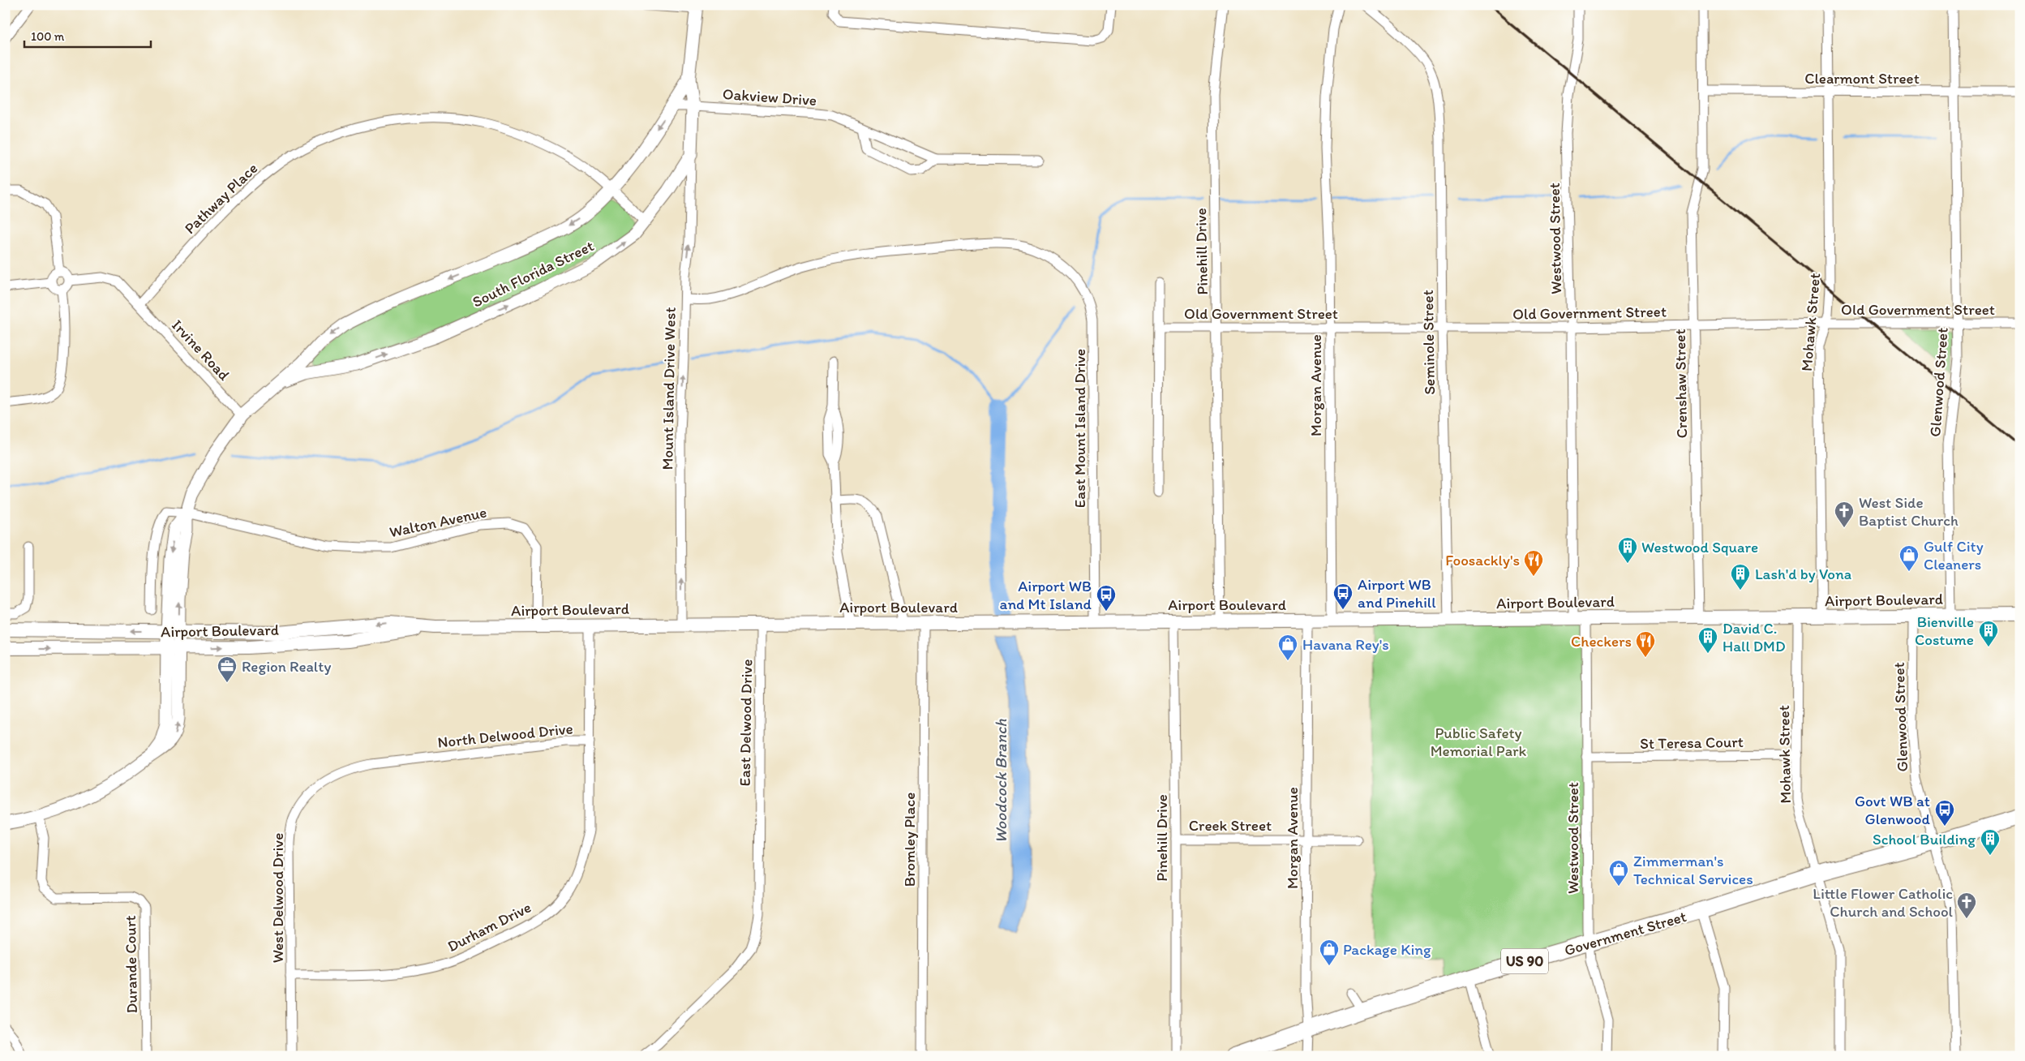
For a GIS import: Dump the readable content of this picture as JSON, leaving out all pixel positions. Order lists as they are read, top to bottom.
{
  "streets": {
    "main road": ["Airport Boulevard", "Government Street", "US 90"],
    "street": [
      "Clearmont Street",
      "Oakview Drive",
      "Pathway Place",
      "Westwood Street",
      "Pinehill Drive",
      "South Florida Street",
      "Old Government Street",
      "Mohawk Street",
      "Seminole Street",
      "Irvine Road",
      "Glenwood Street",
      "Crenshaw Street",
      "Morgan Avenue",
      "Mount Island Drive West",
      "East Mount Island Drive",
      "Walton Avenue",
      "East Delwood Drive",
      "North Delwood Drive",
      "St Teresa Court",
      "Creek Street",
      "Bromley Place",
      "West Delwood Drive",
      "Durham Drive",
      "Durande Court"
    ]
  },
  "crossings": [
    ["Clearmont Street", "Mohawk Street"],
    ["Clearmont Street", "Glenwood Street"],
    ["Clearmont Street", "Crenshaw Street"],
    ["Oakview Drive", "South Florida Street"],
    ["Pathway Place", "South Florida Street"],
    ["Pathway Place", "Irvine Road"],
    ["Westwood Street", "Old Government Street"],
    ["Westwood Street", "Airport Boulevard"],
    ["Westwood Street", "St Teresa Court"],
    ["Westwood Street", "Government Street"],
    ["Pinehill Drive", "Old Government Street"],
    ["Pinehill Drive", "Airport Boulevard"],
    ["Pinehill Drive", "Creek Street"],
    ["South Florida Street", "Irvine Road"],
    ["South Florida Street", "Mount Island Drive West"],
    ["South Florida Street", "Walton Avenue"],
    ["South Florida Street", "Airport Boulevard"],
    ["South Florida Street", "Durande Court"],
    ["Old Government Street", "Mohawk Street"],
    ["Old Government Street", "Seminole Street"],
    ["Old Government Street", "Glenwood Street"],
    ["Old Government Street", "Crenshaw Street"],
    ["Old Government Street", "Morgan Avenue"],
    ["Mohawk Street", "Airport Boulevard"],
    ["Mohawk Street", "St Teresa Court"],
    ["Mohawk Street", "Government Street"],
    ["Seminole Street", "Airport Boulevard"],
    ["Glenwood Street", "Airport Boulevard"],
    ["Glenwood Street", "Government Street"],
    ["Crenshaw Street", "Airport Boulevard"],
    ["Morgan Avenue", "Airport Boulevard"],
    ["Morgan Avenue", "Creek Street"],
    ["Morgan Avenue", "Government Street"],
    ["Mount Island Drive West", "East Mount Island Drive"],
    ["Mount Island Drive West", "Airport Boulevard"],
    ["East Mount Island Drive", "Airport Boulevard"],
    ["Walton Avenue", "Airport Boulevard"],
    ["Airport Boulevard", "East Delwood Drive"],
    ["Airport Boulevard", "Bromley Place"],
    ["Airport Boulevard", "Durham Drive"],
    ["North Delwood Drive", "West Delwood Drive"],
    ["North Delwood Drive", "Durham Drive"],
    ["West Delwood Drive", "Durham Drive"]
  ],
  "one_way": ["Mount Island Drive West"],
  "water": ["Woodcock Branch"],
  "parks": ["Public Safety Memorial Park"],
  "places": {
    "church": ["West Side Baptist Church", "Little Flower Catholic Church and School"],
    "building": [
      "Westwood Square",
      "Lash'd by Vona",
      "Bienville Costume",
      "David C. Hall DMD",
      "School Building"
    ],
    "shop": [
      "Gulf City Cleaners",
      "Havana Rey's",
      "Zimmerman's Technical Services",
      "Package King"
    ],
    "restaurant": ["Foosackly's", "Checkers"],
    "bus stop": ["Airport WB and Pinehill", "Airport WB and Mt Island", "Govt WB at Glenwood"],
    "office": ["Region Realty"]
  },
  "scale_bar": "100 m"
}
